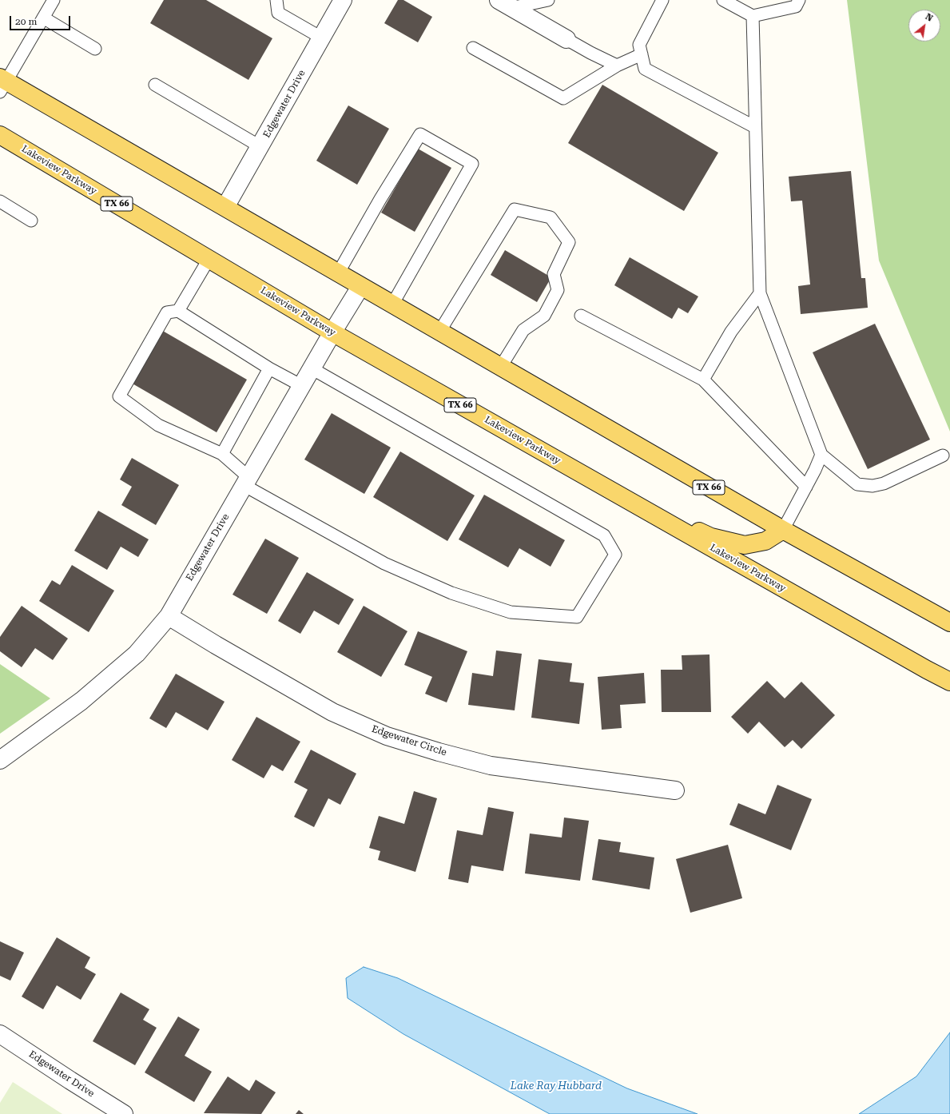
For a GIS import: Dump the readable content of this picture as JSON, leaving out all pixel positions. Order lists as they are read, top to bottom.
{
  "streets": {
    "main road": ["Lakeview Parkway", "TX 66"],
    "street": ["Edgewater Drive", "Edgewater Circle"]
  },
  "crossings": [
    ["Edgewater Drive", "Lakeview Parkway"],
    ["Edgewater Drive", "TX 66"],
    ["Edgewater Drive", "Edgewater Circle"]
  ],
  "water": ["Lake Ray Hubbard"],
  "scale_bar": "20 m",
  "north": "top right"
}
